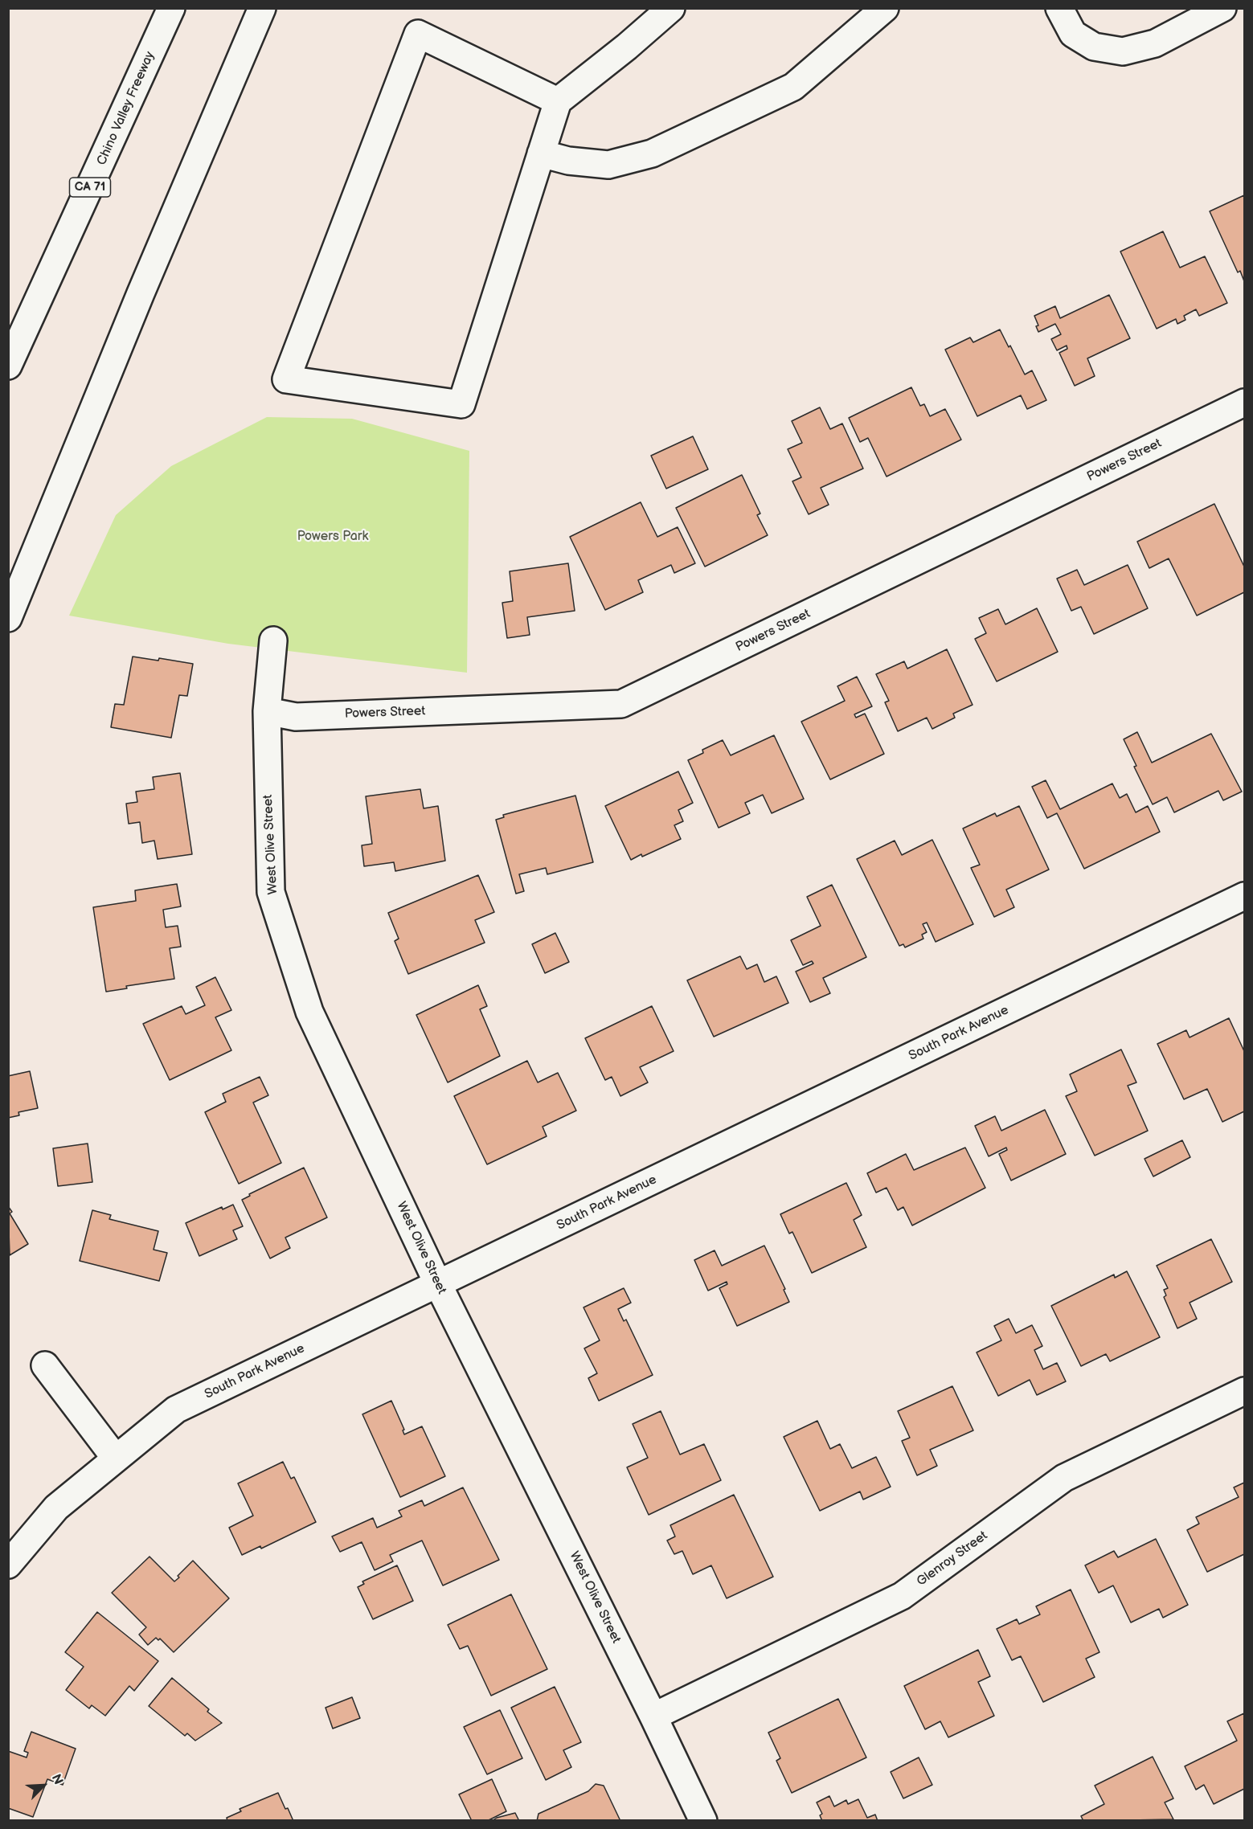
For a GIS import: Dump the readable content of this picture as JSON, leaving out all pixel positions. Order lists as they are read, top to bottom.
{
  "streets": {
    "main road": [
      "Chino Valley Freeway",
      "CA 71",
      "Powers Street",
      "West Olive Street",
      "South Park Avenue",
      "Glenroy Street"
    ]
  },
  "crossings": [
    ["Powers Street", "West Olive Street"],
    ["West Olive Street", "South Park Avenue"],
    ["West Olive Street", "Glenroy Street"]
  ],
  "parks": ["Powers Park"],
  "north": "top right"
}
